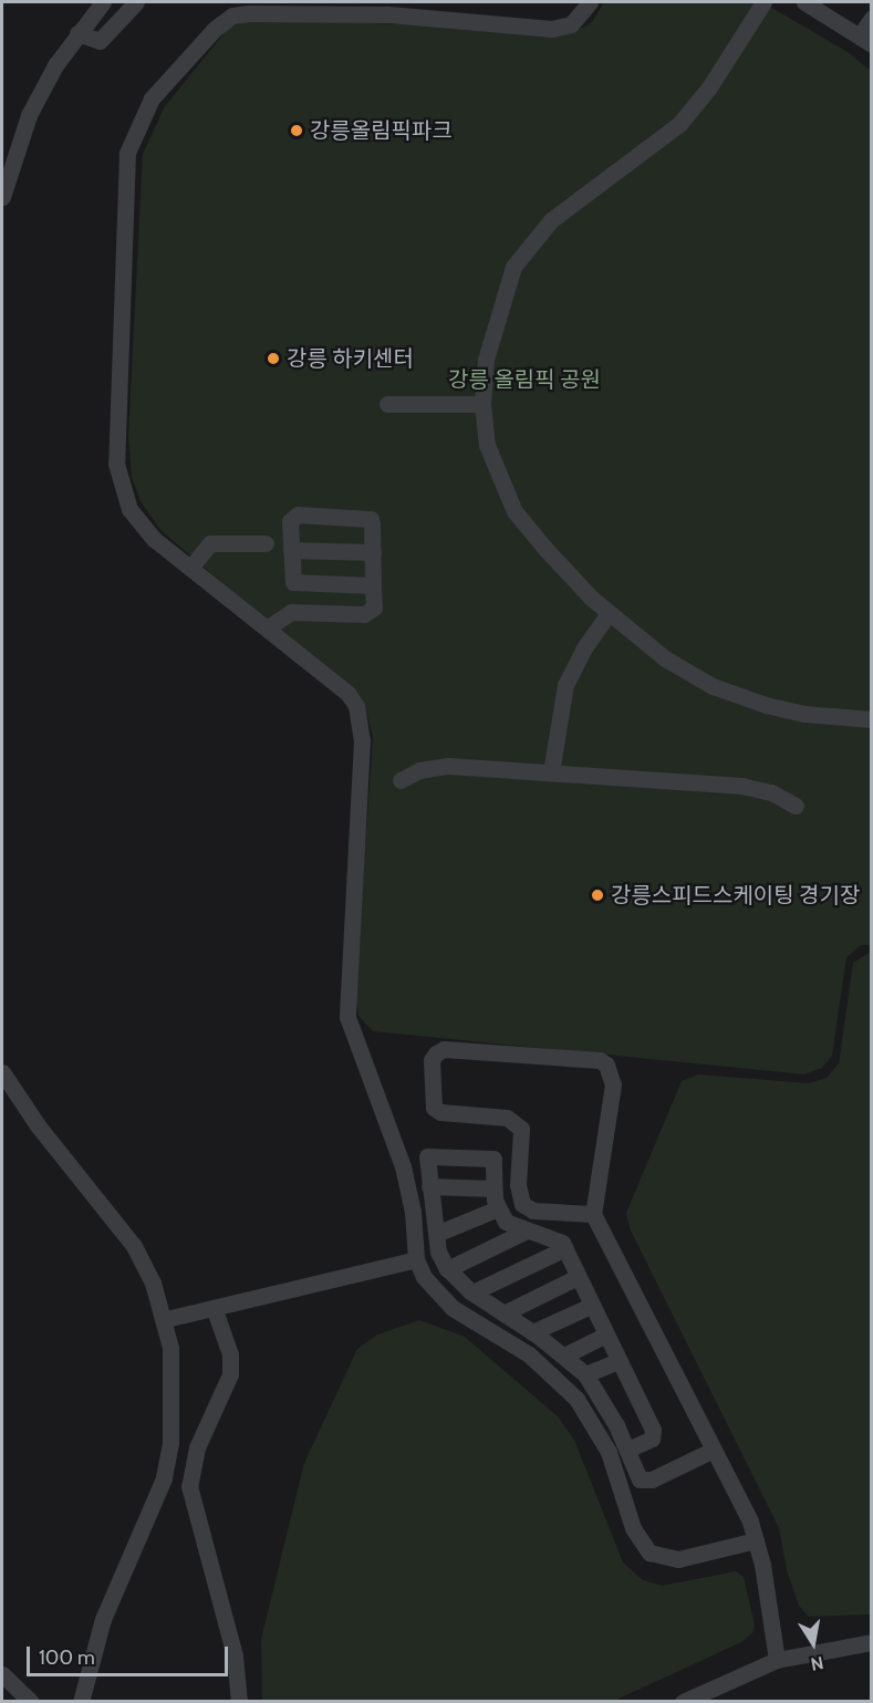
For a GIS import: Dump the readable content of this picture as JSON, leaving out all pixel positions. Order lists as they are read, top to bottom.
{
  "parks": ["강릉 올림픽 공원"],
  "places": ["강릉올림픽파크", "강릉 하키센터", "강릉스피드스케이팅 경기장"],
  "scale_bar": "100 m",
  "north": "bottom"
}
